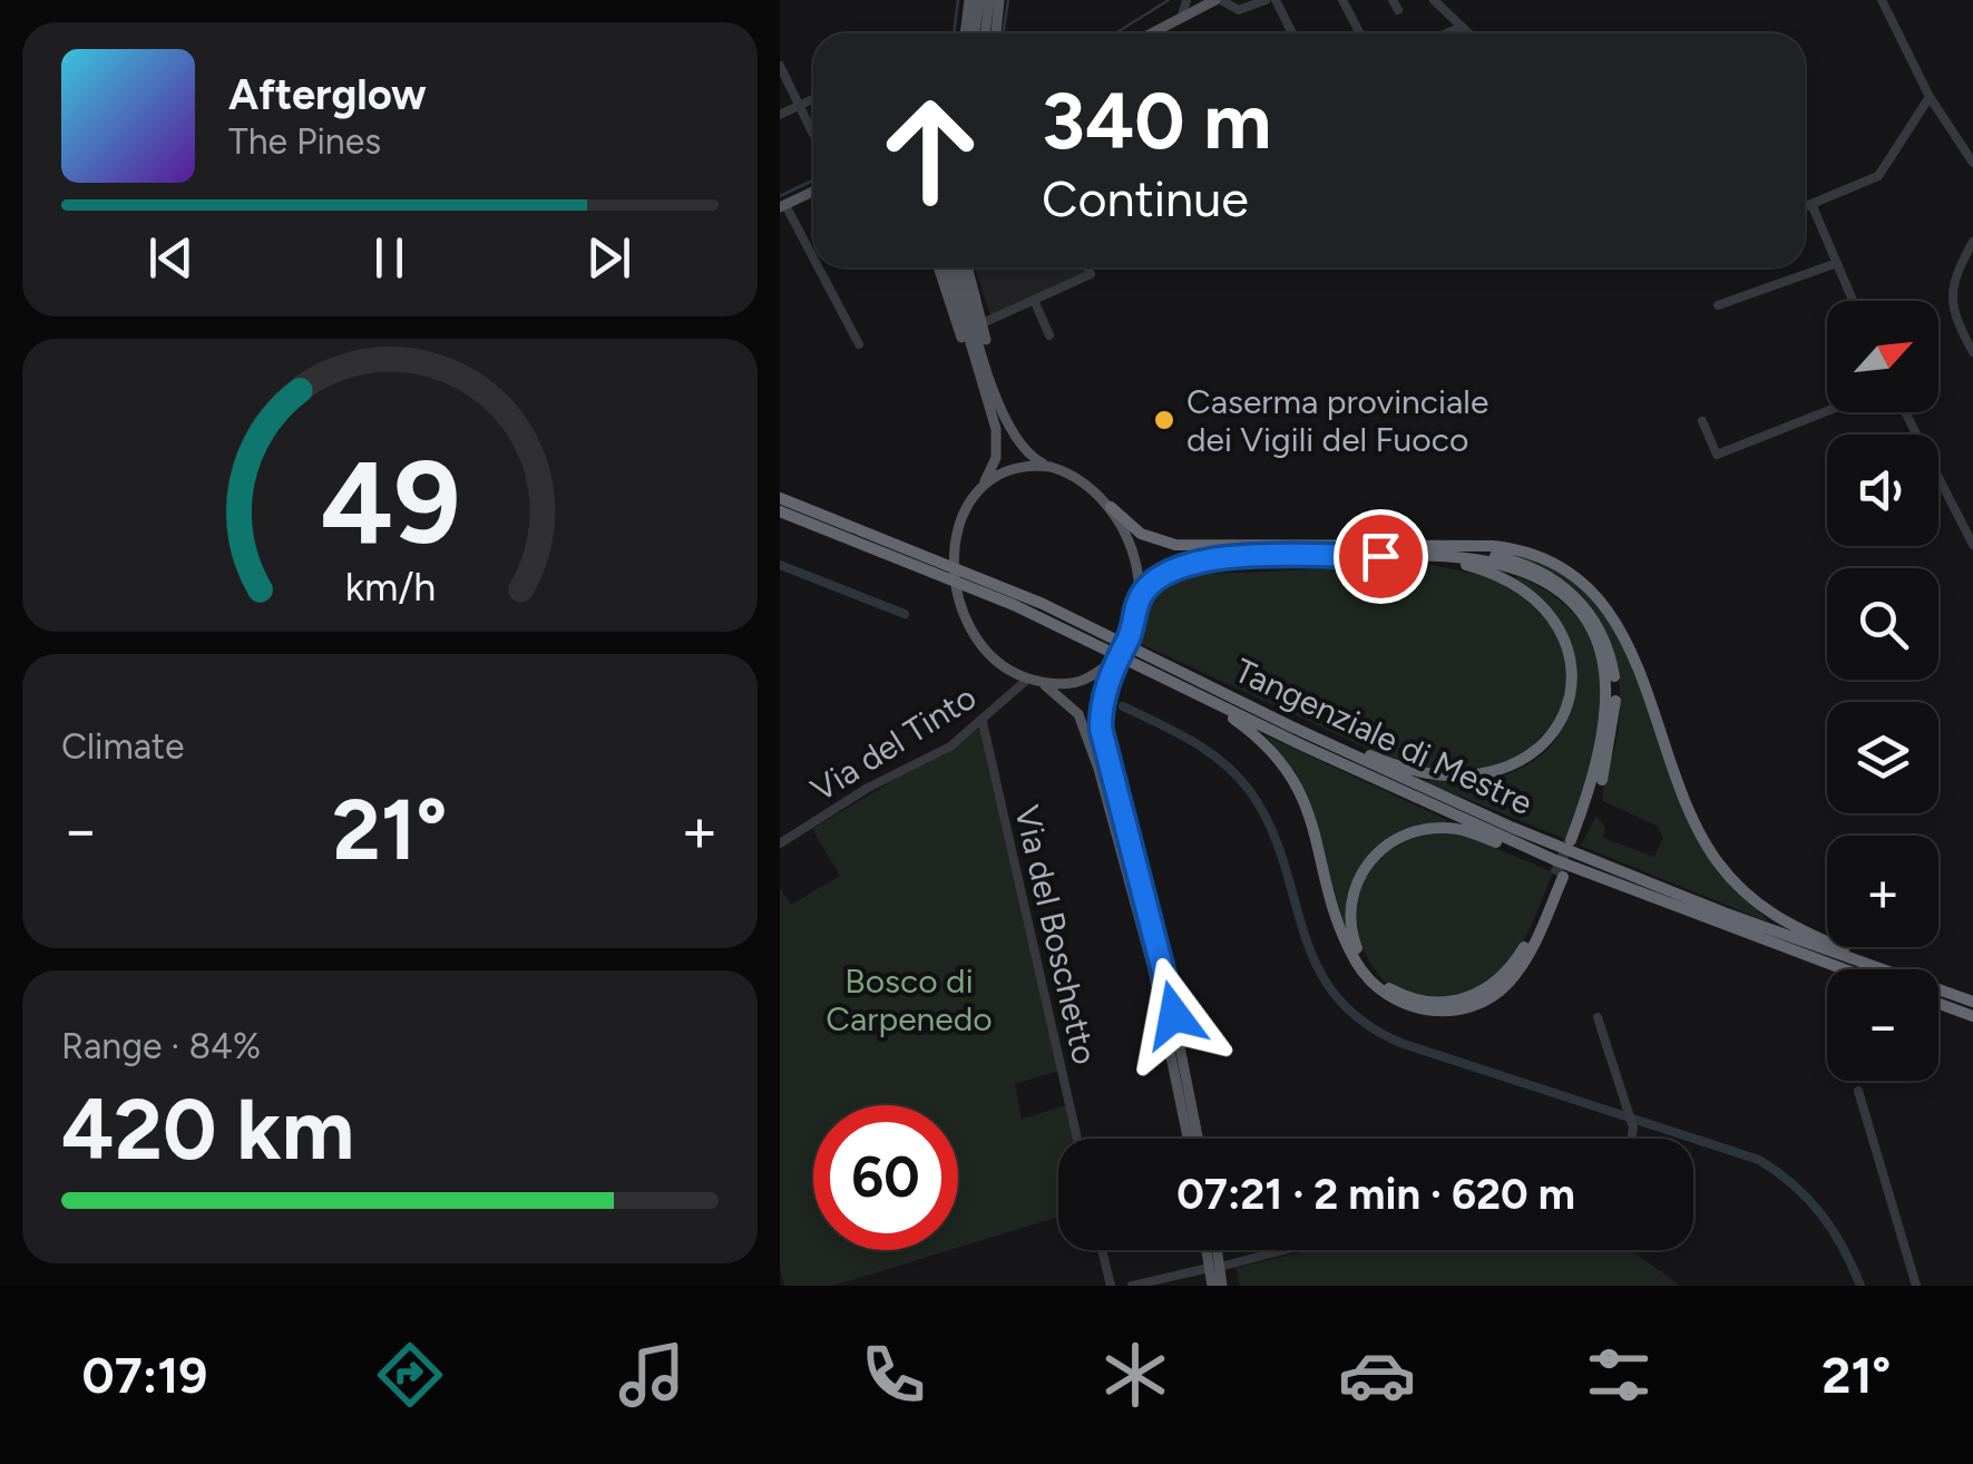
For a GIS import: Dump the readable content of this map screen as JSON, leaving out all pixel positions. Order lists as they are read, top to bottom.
{
  "streets": {
    "highway": ["Tangenziale di Mestre"],
    "street": ["Via del Tinto", "Via del Boschetto"]
  },
  "crossings": [
    ["Via del Tinto", "Via del Boschetto"]
  ],
  "parks": ["Bosco di Carpenedo"],
  "places": ["Caserma provinciale dei Vigili del Fuoco"],
  "north": "top right",
  "page": {
    "turn": ["340 m", "Continue"],
    "song": ["Afterglow", "The Pines"],
    "map_buttons": ["+", "−"],
    "tile": [
      "Climate",
      ["Range · 84%", "420 km"]
    ],
    "heat": ["−", "21°", "+"],
    "limit": "60",
    "trip": "07:21 · 2 min · 620 m",
    "tabs": ["07:19", "21°"],
    "gauge": ["49", "km/h"]
  }
}
